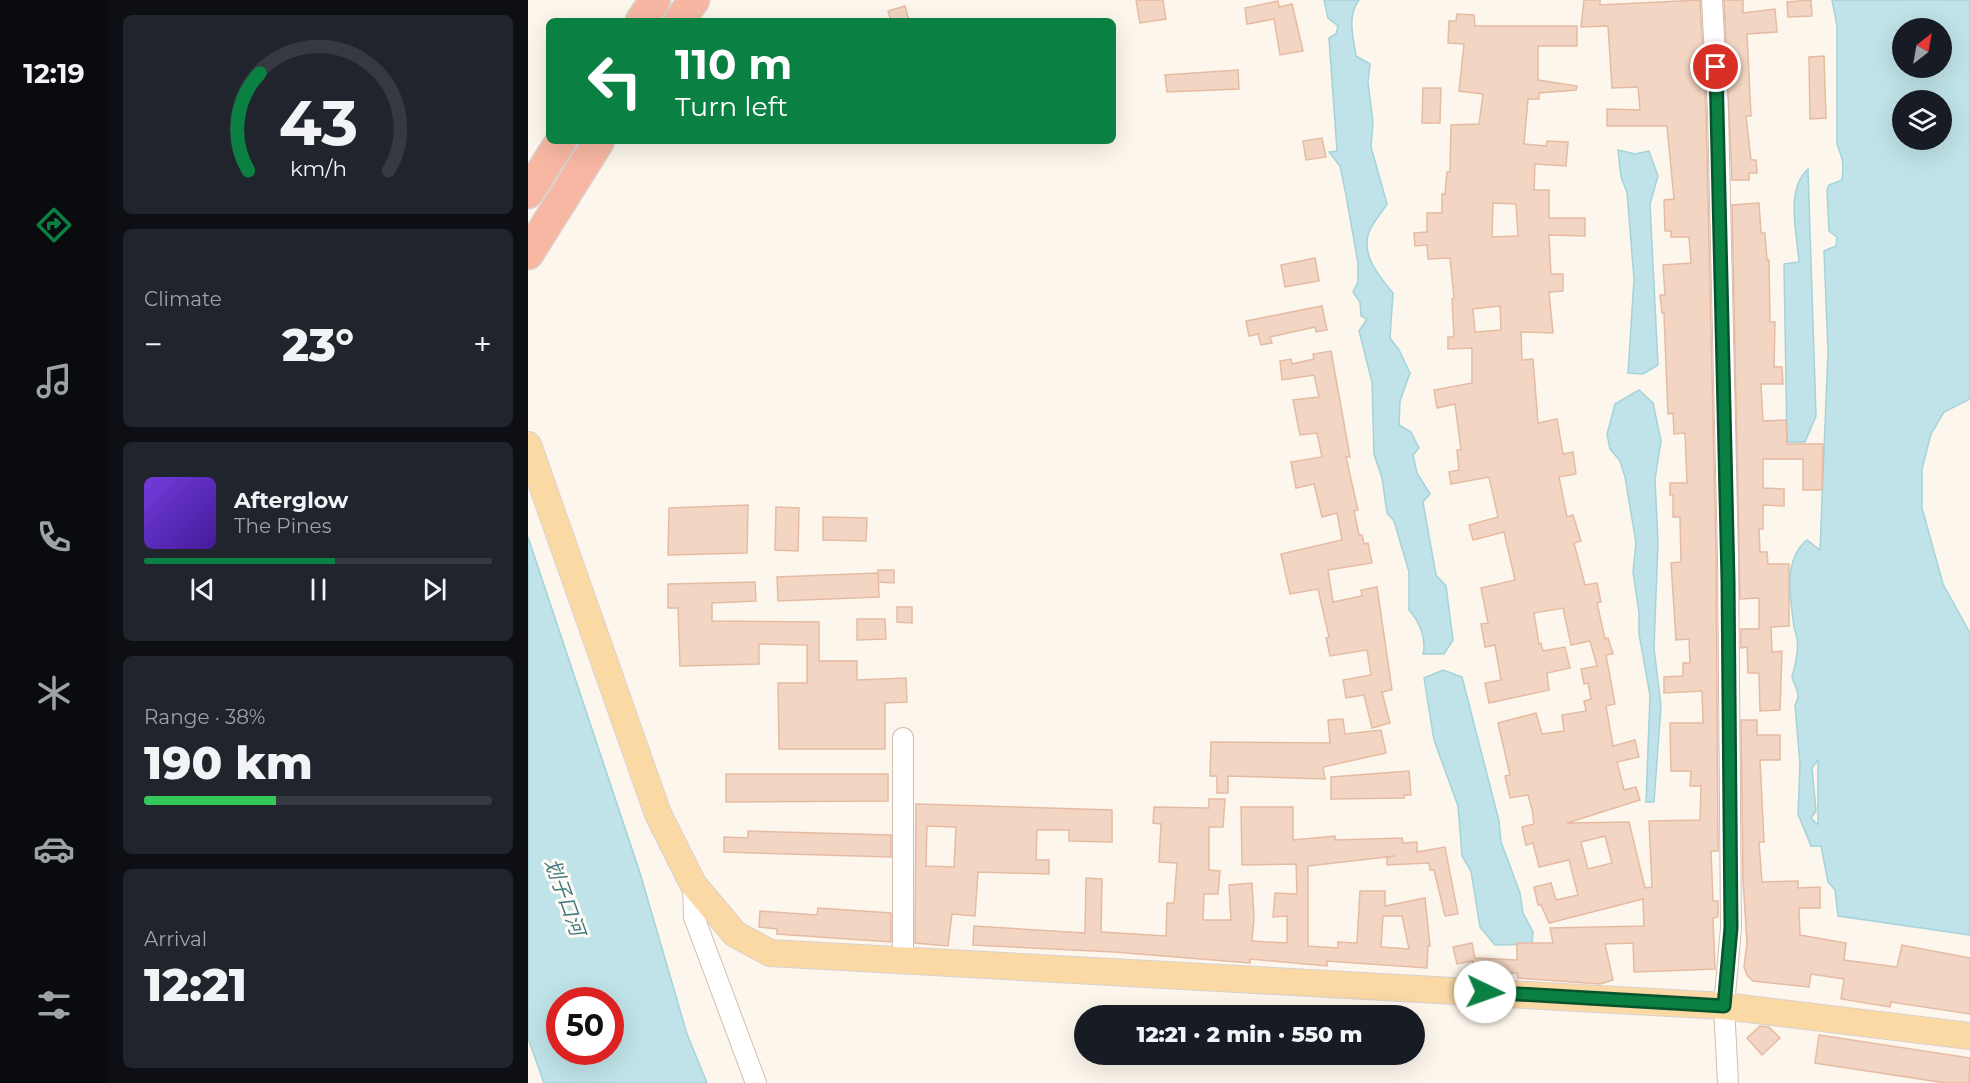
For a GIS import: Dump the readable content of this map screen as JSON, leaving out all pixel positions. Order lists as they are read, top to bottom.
{
  "water": ["划子口河"],
  "north": "top right",
  "page": {
    "tabs": "12:19",
    "turn": ["110 m", "Turn left"],
    "tile": [
      "Climate",
      ["Range · 38%", "190 km"],
      ["Arrival", "12:21"]
    ],
    "heat": ["−", "23°", "+"],
    "song": ["Afterglow", "The Pines"],
    "limit": "50",
    "trip": "12:21 · 2 min · 550 m",
    "gauge": ["43", "km/h"]
  }
}
